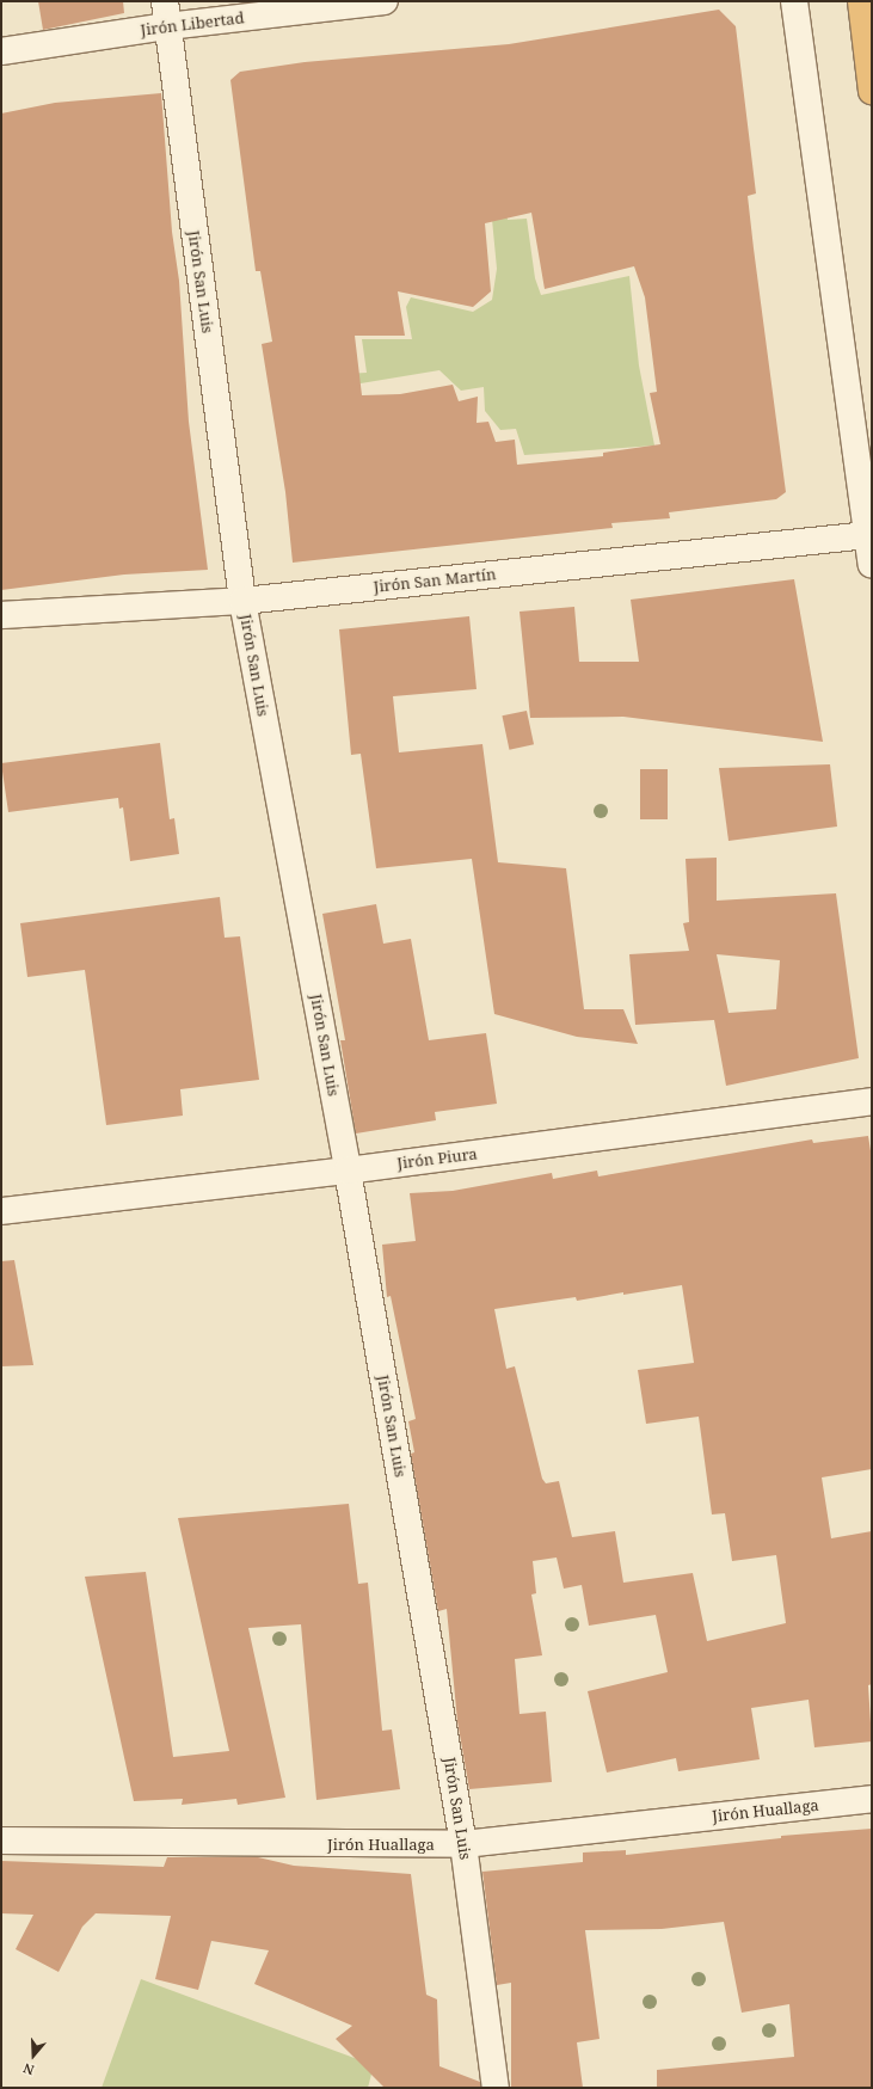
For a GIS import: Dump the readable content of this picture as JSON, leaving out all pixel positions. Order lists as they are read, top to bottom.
{
  "streets": {
    "street": [
      "Jirón Libertad",
      "Jirón San Luis",
      "Jirón San Martín",
      "Jirón Piura",
      "Jirón Huallaga"
    ]
  },
  "crossings": [
    ["Jirón Libertad", "Jirón San Luis"],
    ["Jirón San Luis", "Jirón San Martín"],
    ["Jirón San Luis", "Jirón Piura"],
    ["Jirón San Luis", "Jirón Huallaga"]
  ],
  "north": "bottom"
}
